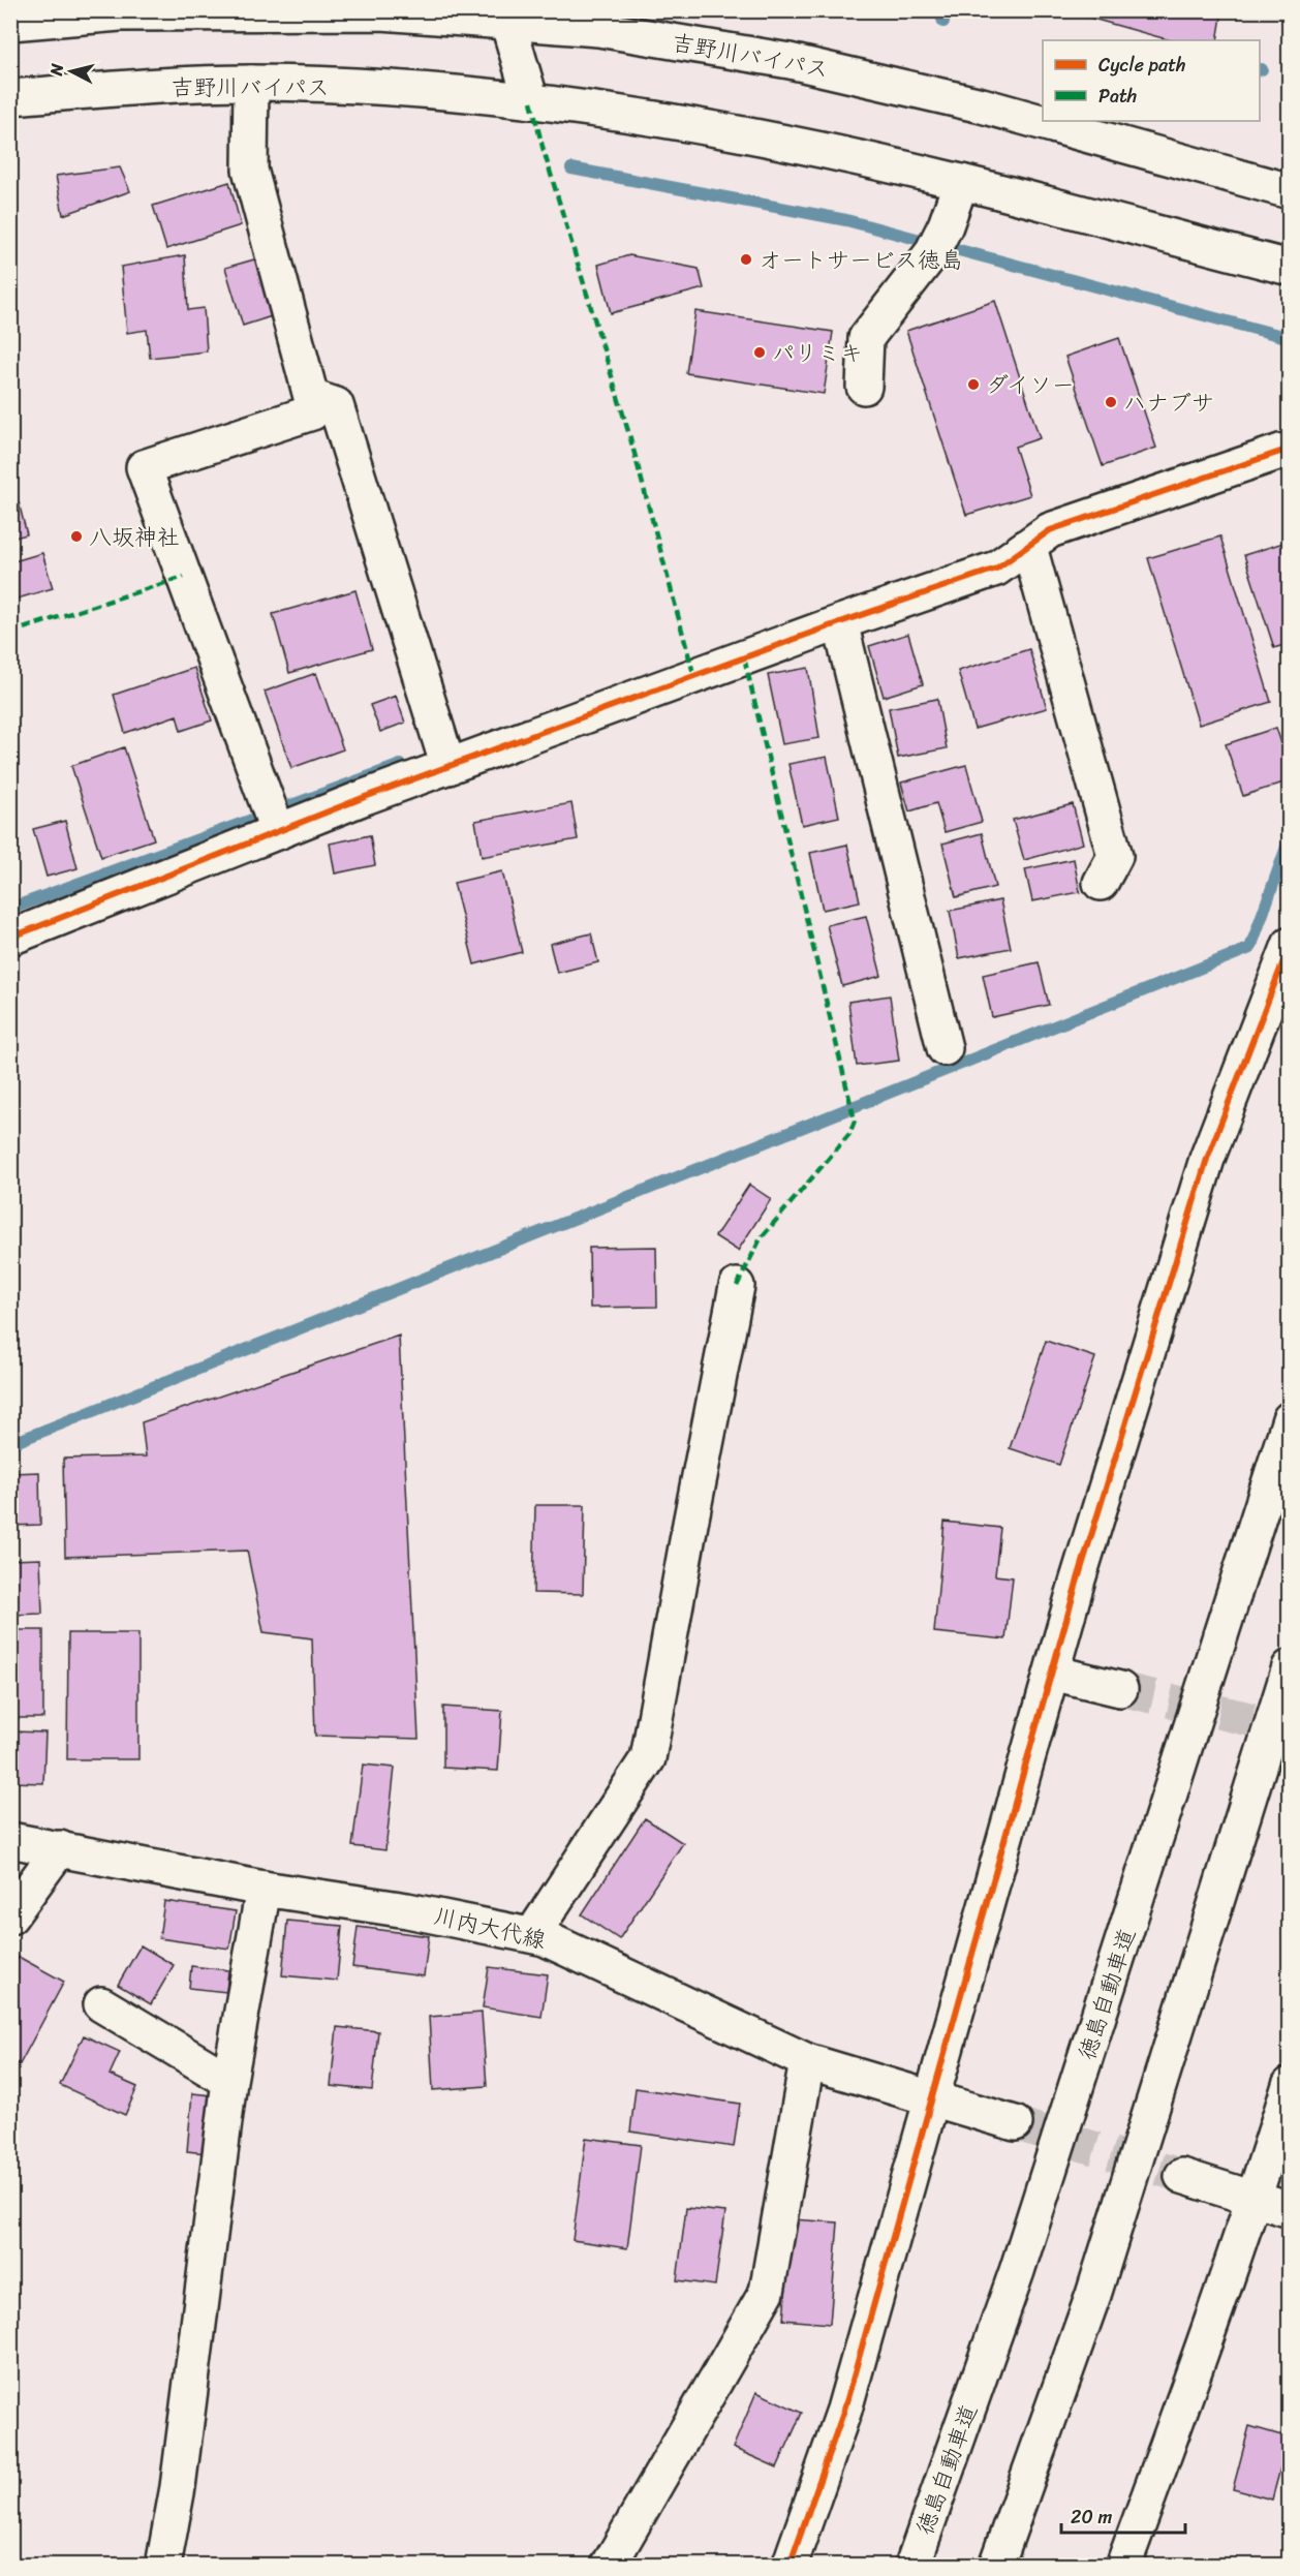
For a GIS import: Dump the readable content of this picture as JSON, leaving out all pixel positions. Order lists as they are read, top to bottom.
{
  "streets": {
    "main road": ["吉野川バイパス", "川内大代線", "徳島自動車道"]
  },
  "places": [
    "オートサービス徳島",
    "パリミキ",
    "ダイソー",
    "ハナブサ",
    "八坂神社"
  ],
  "legend": ["Cycle path", "Path"],
  "scale_bar": "20 m",
  "north": "left"
}
